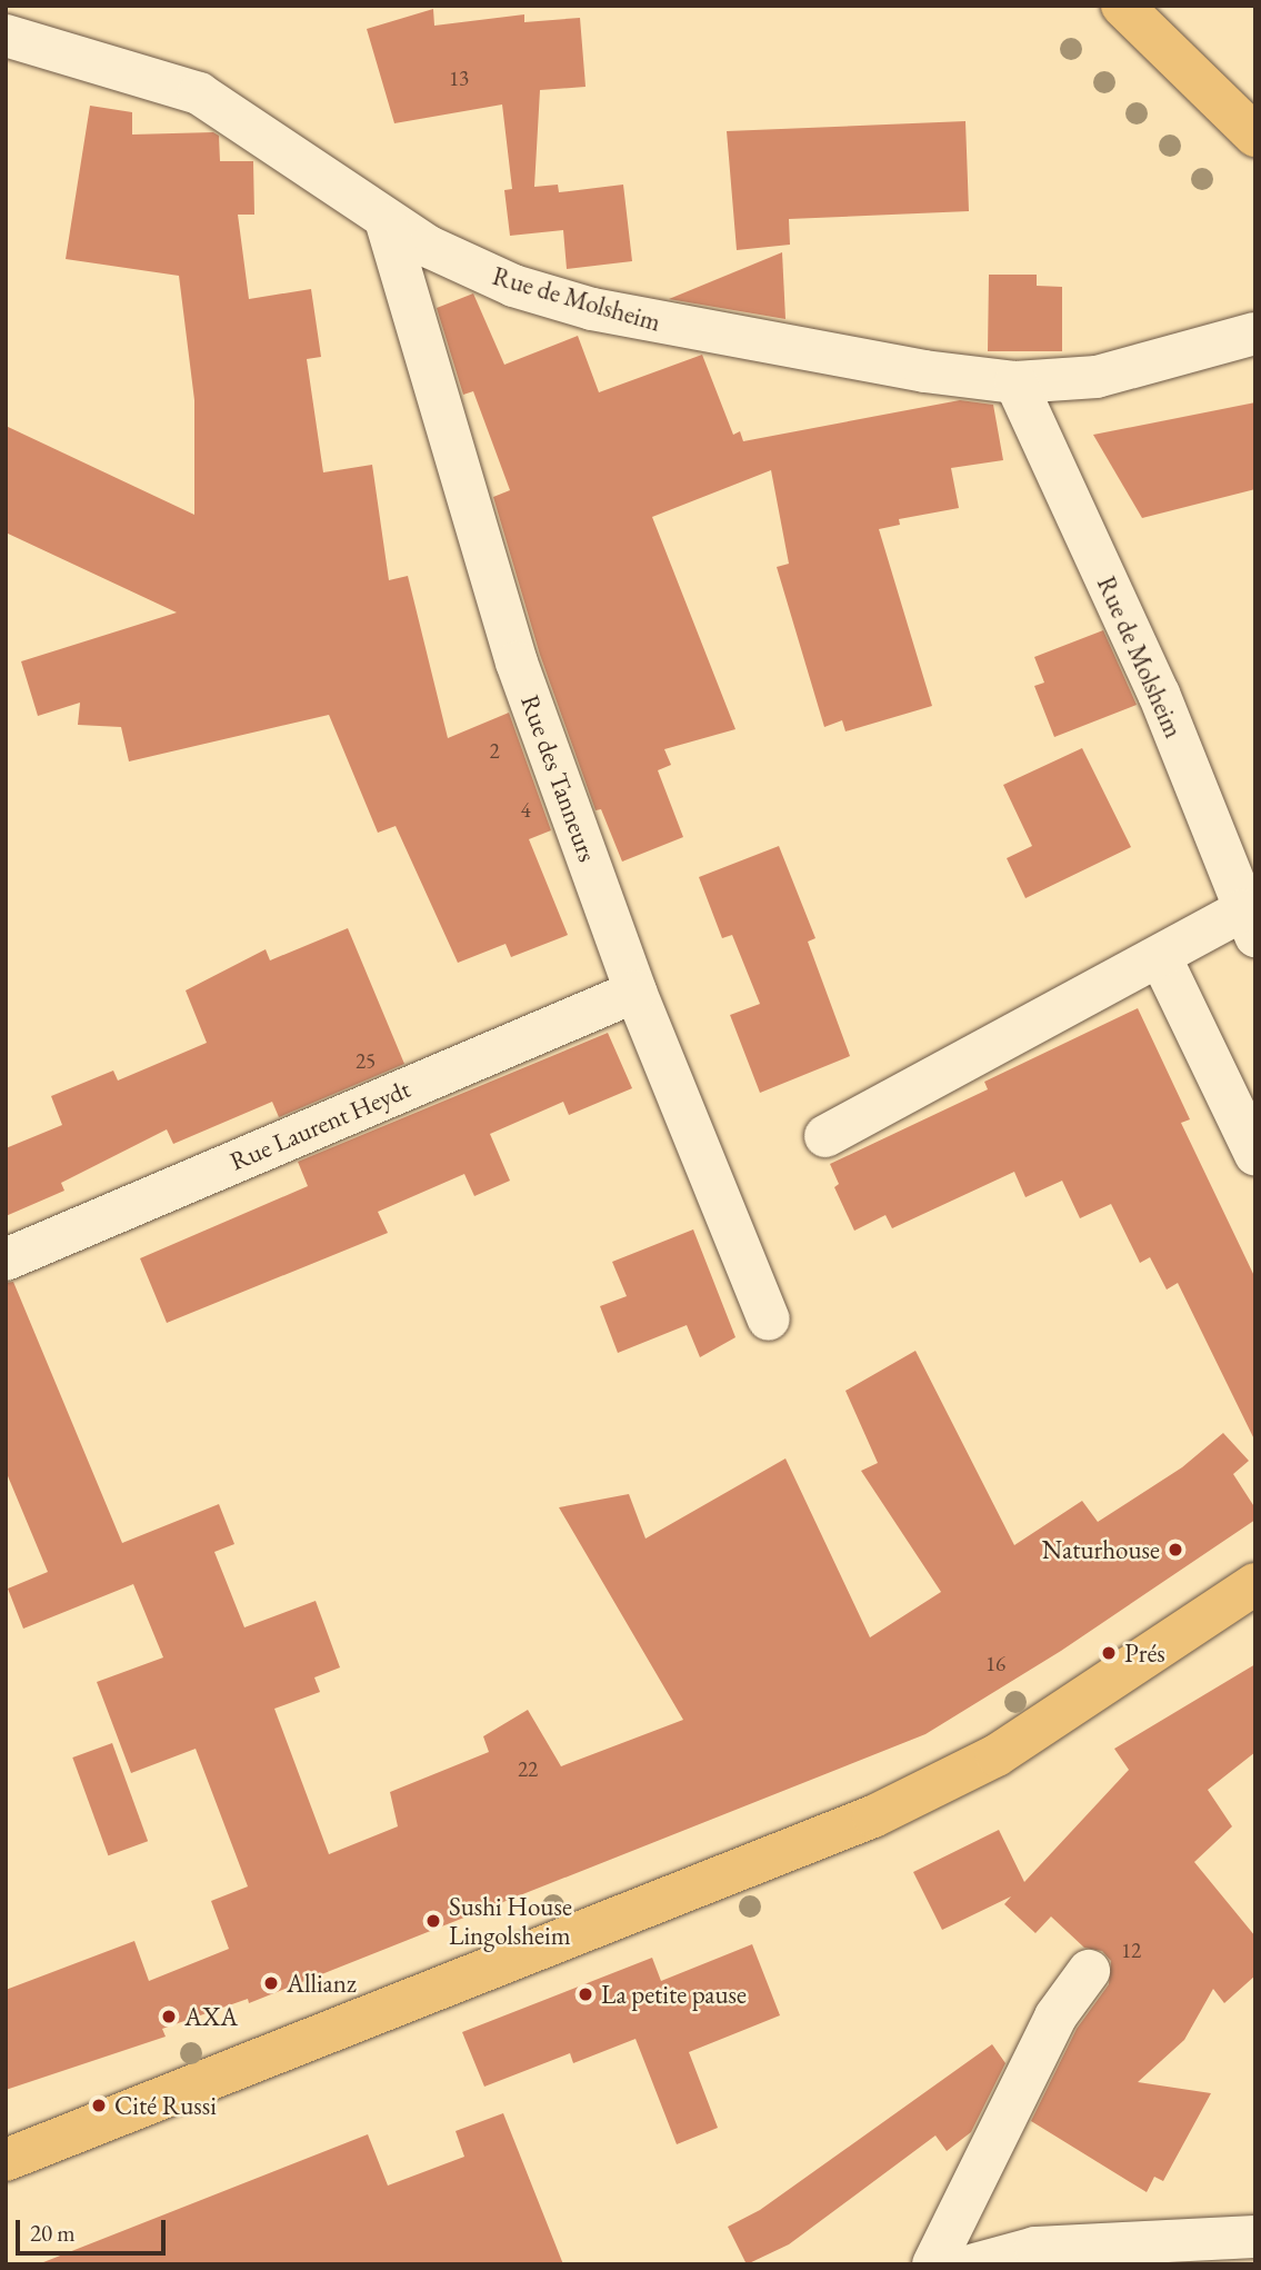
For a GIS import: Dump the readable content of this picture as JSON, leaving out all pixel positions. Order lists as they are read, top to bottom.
{
  "streets": {
    "street": ["Rue de Molsheim", "Rue des Tanneurs", "Rue Laurent Heydt"]
  },
  "crossings": [
    ["Rue de Molsheim", "Rue des Tanneurs"],
    ["Rue des Tanneurs", "Rue Laurent Heydt"]
  ],
  "places": [
    "Naturhouse",
    "Prés",
    "Sushi House Lingolsheim",
    "Allianz",
    "La petite pause",
    "AXA",
    "Cité Russi"
  ],
  "house_numbers": [
    "13",
    "2",
    "4",
    "25",
    "16",
    "22",
    "12"
  ],
  "scale_bar": "20 m"
}
